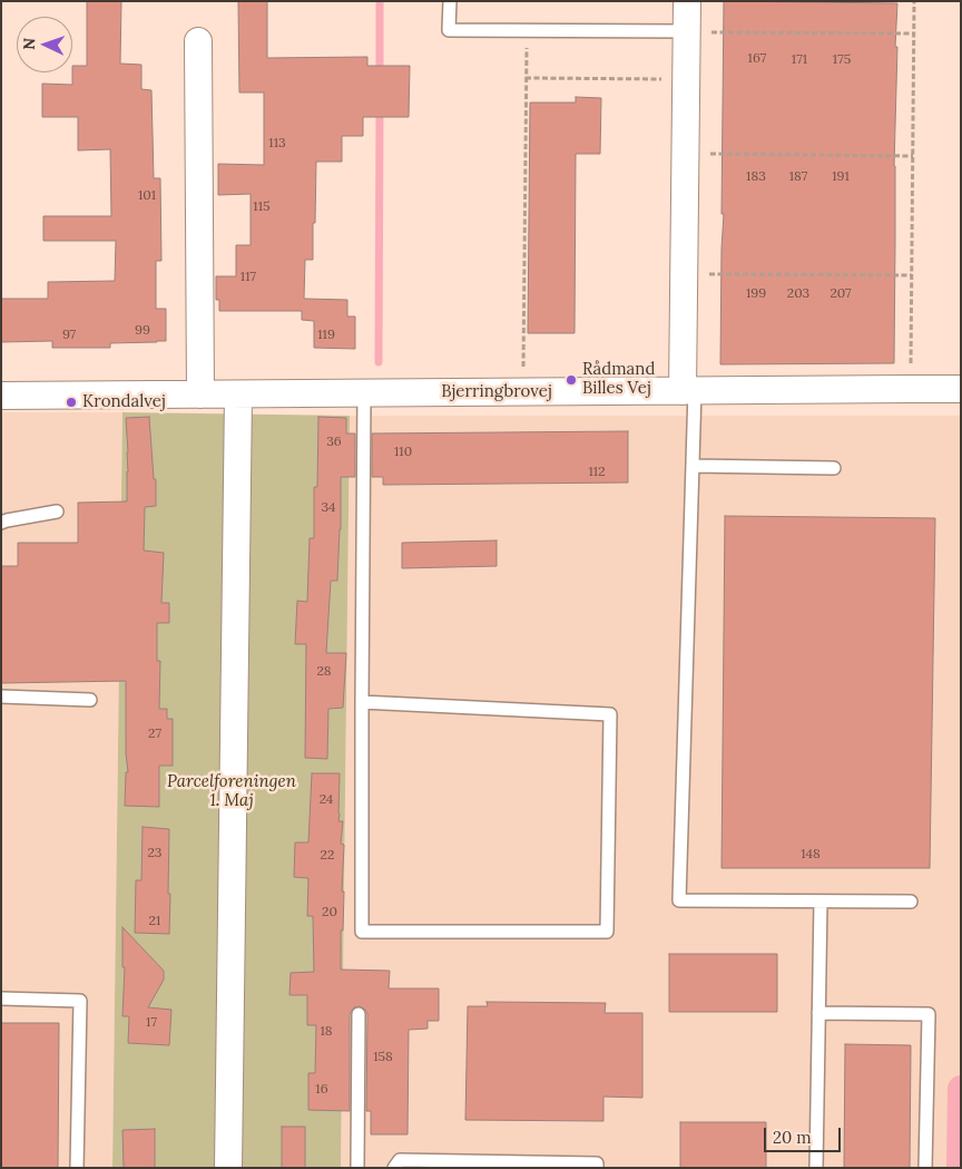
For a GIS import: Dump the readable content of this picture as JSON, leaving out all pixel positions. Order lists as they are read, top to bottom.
{
  "streets": {
    "street": ["Bjerringbrovej"]
  },
  "parks": ["Parcelforeningen 1. Maj"],
  "places": ["Rådmand Billes Vej", "Krondalvej"],
  "house_numbers": [
    "167",
    "171",
    "175",
    "113",
    "183",
    "187",
    "191",
    "101",
    "115",
    "117",
    "199",
    "203",
    "207",
    "99",
    "97",
    "119",
    "36",
    "110",
    "112",
    "34",
    "28",
    "27",
    "24",
    "23",
    "148",
    "22",
    "20",
    "21",
    "17",
    "18",
    "158",
    "16"
  ],
  "scale_bar": "20 m",
  "north": "left"
}
